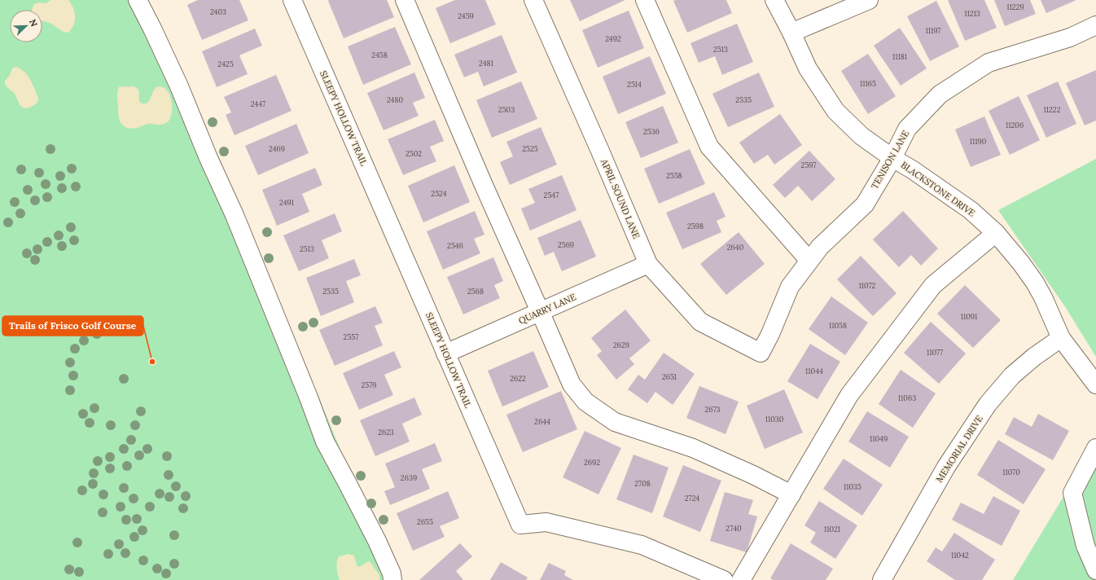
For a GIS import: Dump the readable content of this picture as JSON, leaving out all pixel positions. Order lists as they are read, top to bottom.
{
  "streets": {
    "street": [
      "SLEEPY HOLLOW TRAIL",
      "TENISON LANE",
      "BLACKSTONE DRIVE",
      "APRIL SOUND LANE",
      "QUARRY LANE",
      "MEMORIAL DRIVE"
    ]
  },
  "crossings": [
    ["SLEEPY HOLLOW TRAIL", "QUARRY LANE"],
    ["TENISON LANE", "BLACKSTONE DRIVE"],
    ["TENISON LANE", "APRIL SOUND LANE"],
    ["BLACKSTONE DRIVE", "MEMORIAL DRIVE"],
    ["APRIL SOUND LANE", "QUARRY LANE"]
  ],
  "places": ["Trails of Frisco Golf Course"],
  "house_numbers": [
    "11229",
    "2403",
    "11213",
    "2459",
    "11197",
    "2492",
    "2513",
    "2458",
    "11181",
    "2481",
    "2425",
    "11165",
    "2514",
    "2480",
    "2535",
    "2447",
    "2503",
    "11222",
    "11206",
    "2536",
    "11190",
    "2469",
    "2525",
    "2502",
    "2597",
    "2558",
    "2524",
    "2547",
    "2491",
    "2598",
    "2569",
    "2546",
    "2640",
    "2513",
    "11072",
    "2535",
    "2568",
    "11091",
    "11058",
    "2557",
    "2629",
    "11077",
    "11044",
    "2651",
    "2622",
    "2579",
    "11063",
    "2673",
    "11030",
    "2644",
    "2623",
    "11049",
    "2692",
    "11070",
    "2639",
    "2708",
    "11035",
    "2724",
    "2655",
    "2740",
    "11021",
    "11042"
  ],
  "north": "top right"
}
